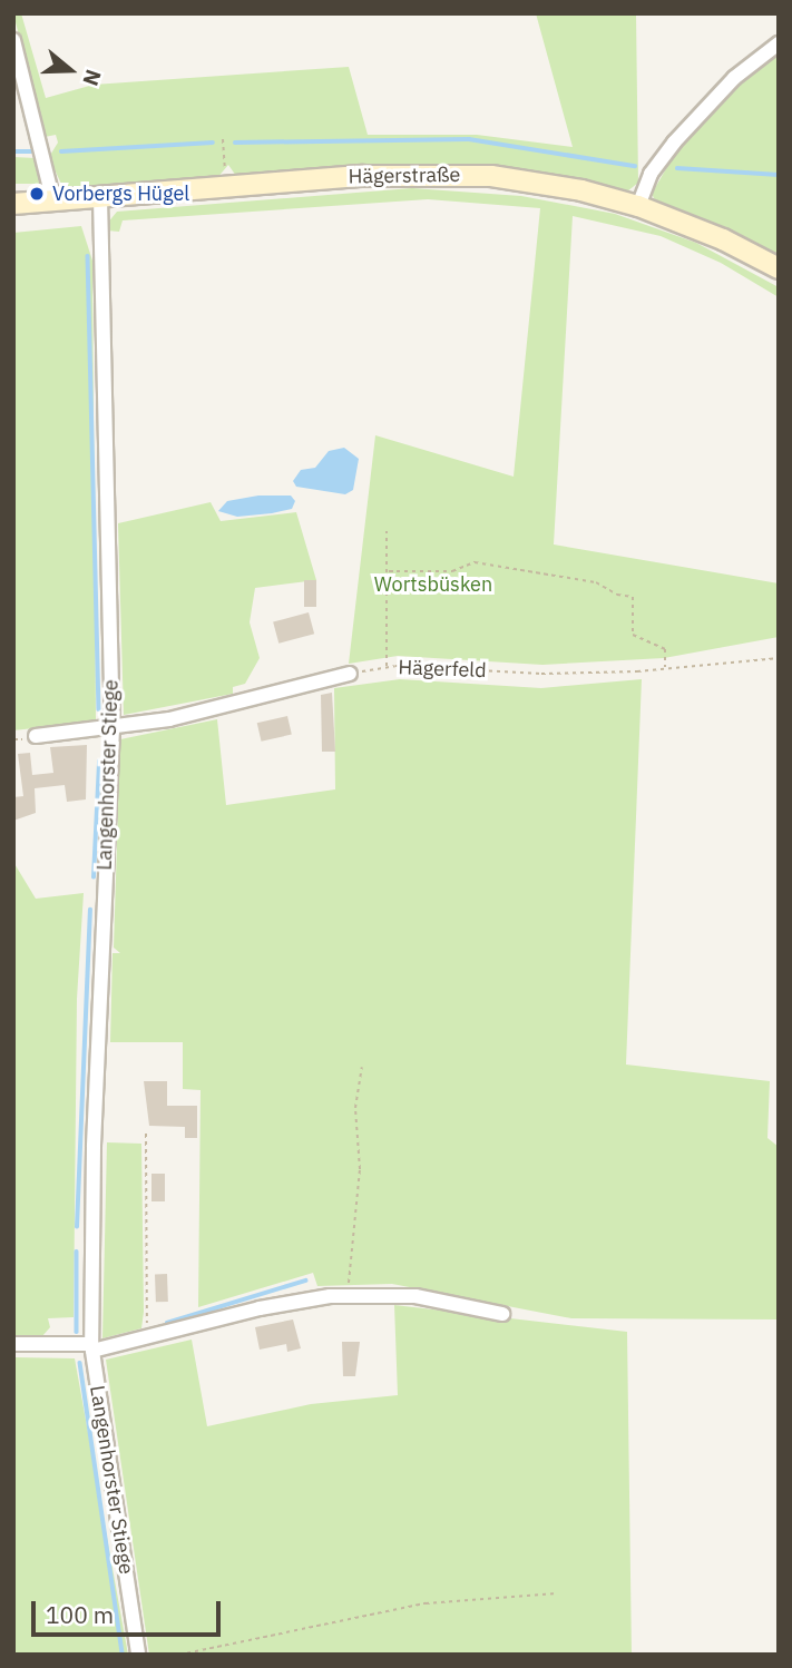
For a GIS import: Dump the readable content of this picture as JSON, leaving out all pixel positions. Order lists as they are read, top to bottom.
{
  "streets": {
    "main road": ["Hägerstraße"],
    "street": ["Langenhorster Stiege"],
    "path": ["Hägerfeld"]
  },
  "crossings": [
    ["Hägerstraße", "Langenhorster Stiege"]
  ],
  "parks": ["Wortsbüsken"],
  "places": ["Vorbergs Hügel"],
  "scale_bar": "100 m",
  "north": "right"
}
